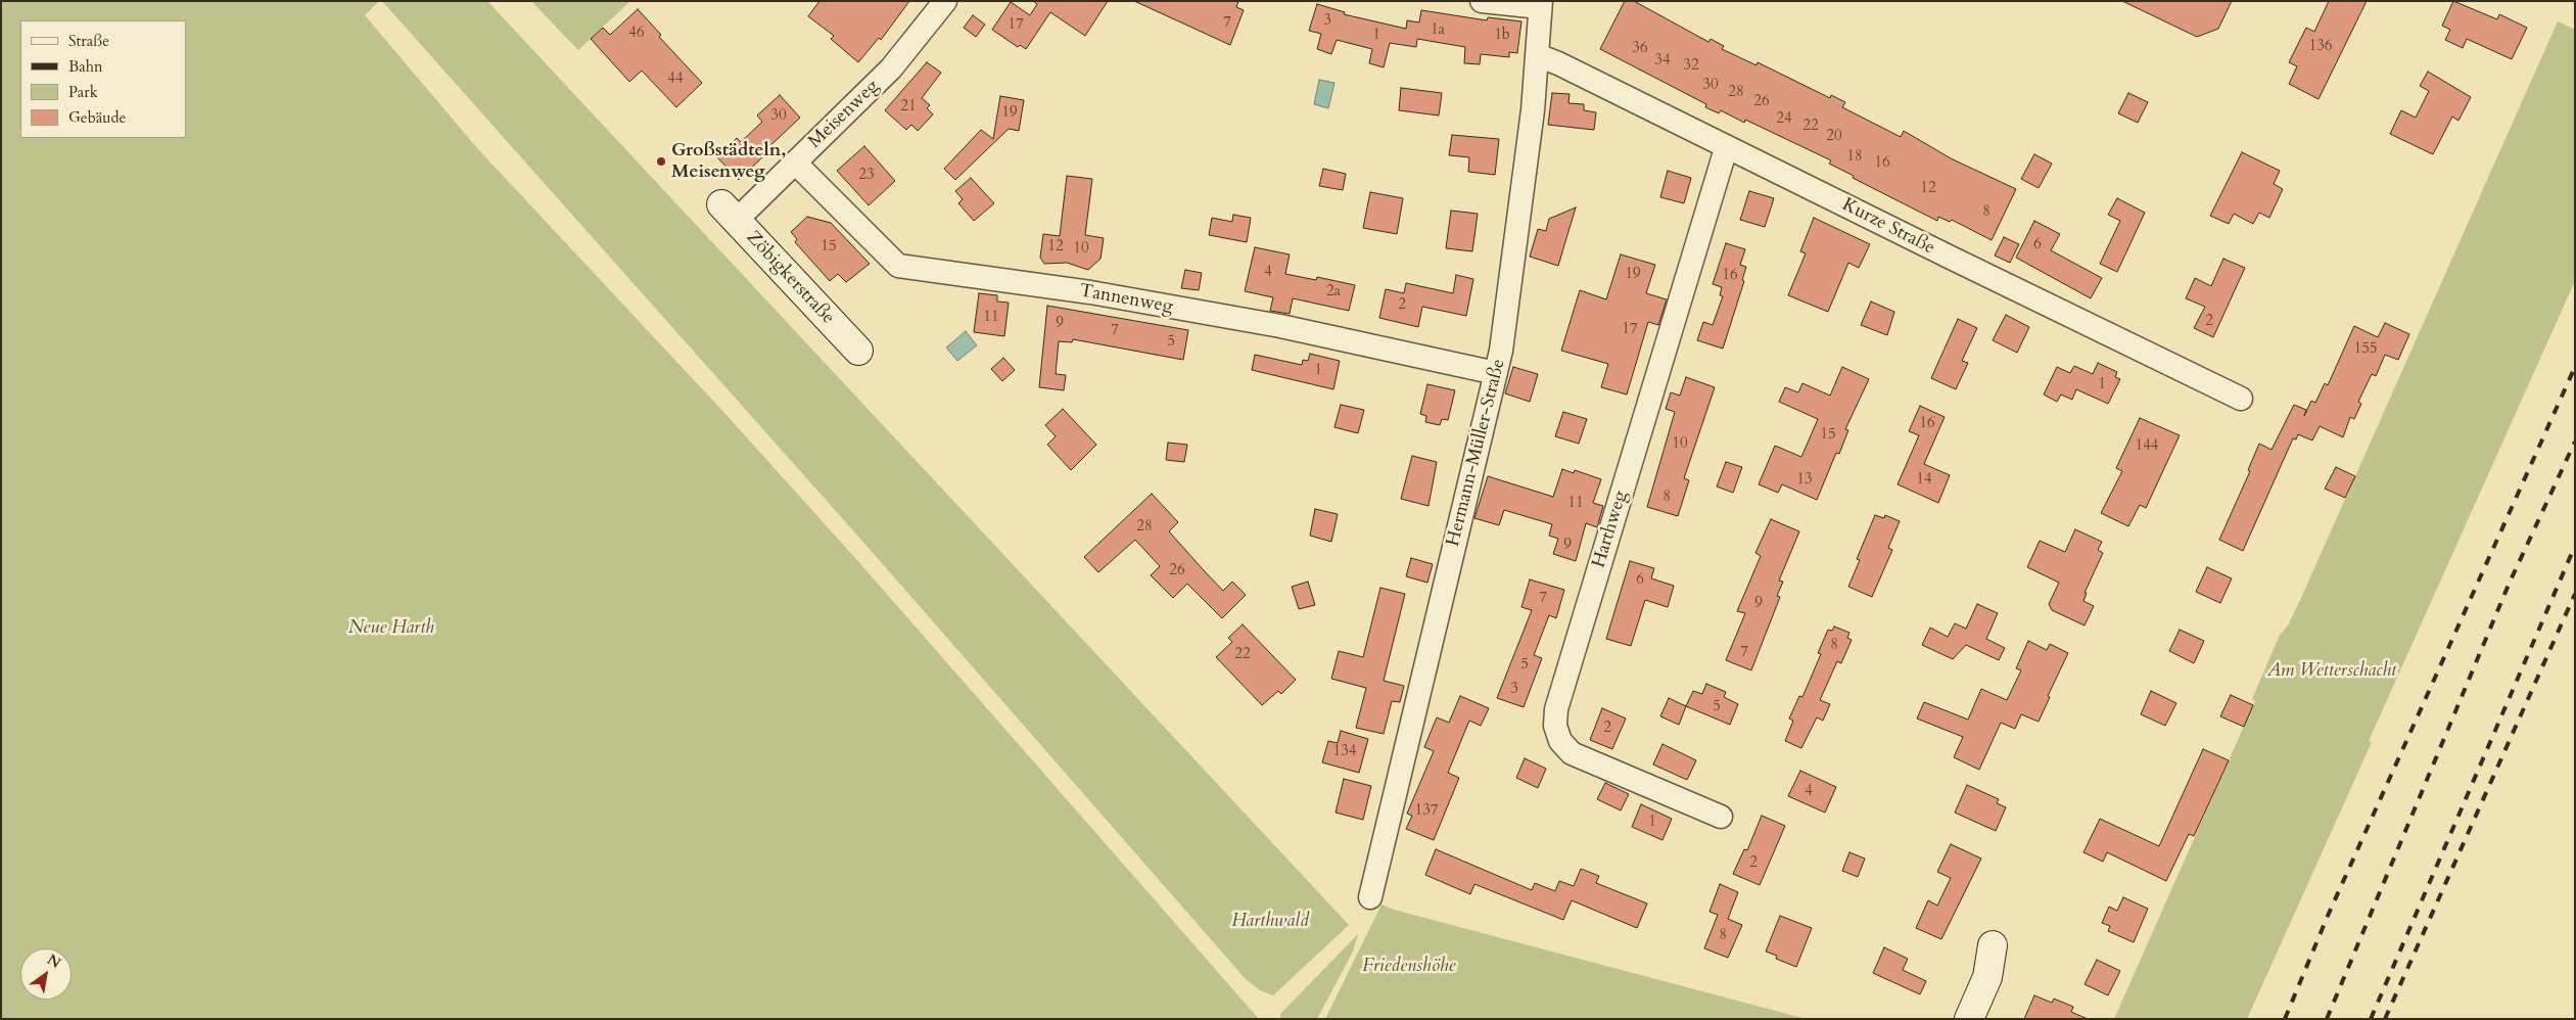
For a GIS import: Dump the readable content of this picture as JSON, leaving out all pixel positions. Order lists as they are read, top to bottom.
{
  "streets": {
    "main road": ["Zöbigkerstraße"],
    "street": [
      "Meisenweg",
      "Kurze Straße",
      "Tannenweg",
      "Hermann-Müller-Straße",
      "Harthweg"
    ]
  },
  "crossings": [
    ["Meisenweg", "Zöbigkerstraße"],
    ["Meisenweg", "Tannenweg"],
    ["Kurze Straße", "Hermann-Müller-Straße"],
    ["Kurze Straße", "Harthweg"],
    ["Tannenweg", "Hermann-Müller-Straße"]
  ],
  "parks": [
    "Neue Harth",
    "Am Wetterschacht",
    "Harthwald",
    "Friedenshöhe"
  ],
  "places": ["Großstädteln, Meisenweg"],
  "house_numbers": [
    "3",
    "7",
    "17",
    "1a",
    "46",
    "1",
    "1b",
    "136",
    "36",
    "34",
    "32",
    "44",
    "30",
    "28",
    "26",
    "21",
    "19",
    "30",
    "24",
    "22",
    "20",
    "18",
    "16",
    "23",
    "12",
    "8",
    "6",
    "15",
    "12",
    "10",
    "4",
    "19",
    "16",
    "2a",
    "2",
    "11",
    "2",
    "9",
    "17",
    "7",
    "5",
    "155",
    "1",
    "1",
    "16",
    "15",
    "10",
    "144",
    "13",
    "14",
    "8",
    "11",
    "28",
    "9",
    "26",
    "6",
    "7",
    "9",
    "8",
    "7",
    "22",
    "5",
    "3",
    "5",
    "2",
    "134",
    "4",
    "137",
    "1",
    "2",
    "8"
  ],
  "legend": [
    "Straße",
    "Bahn",
    "Park",
    "Gebäude"
  ],
  "north": "top right"
}
